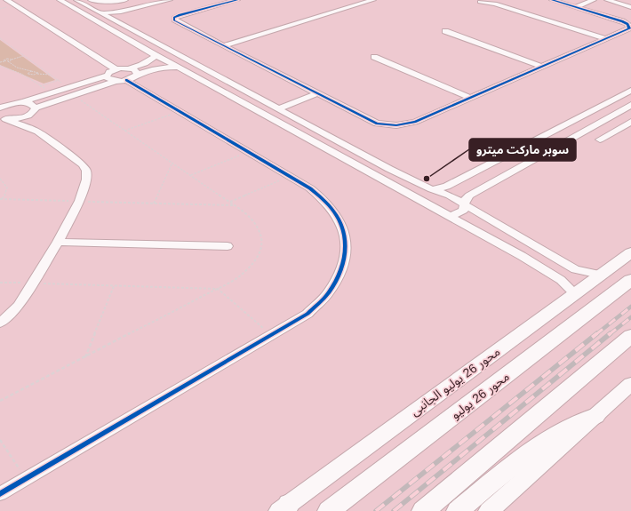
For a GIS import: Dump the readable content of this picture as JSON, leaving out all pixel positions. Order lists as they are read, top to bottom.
{
  "streets": {
    "highway": ["محور 26 يوليو"],
    "main road": ["محور 26 يوليو الجانبى"]
  },
  "places": ["سوبر ماركت ميترو"]
}
